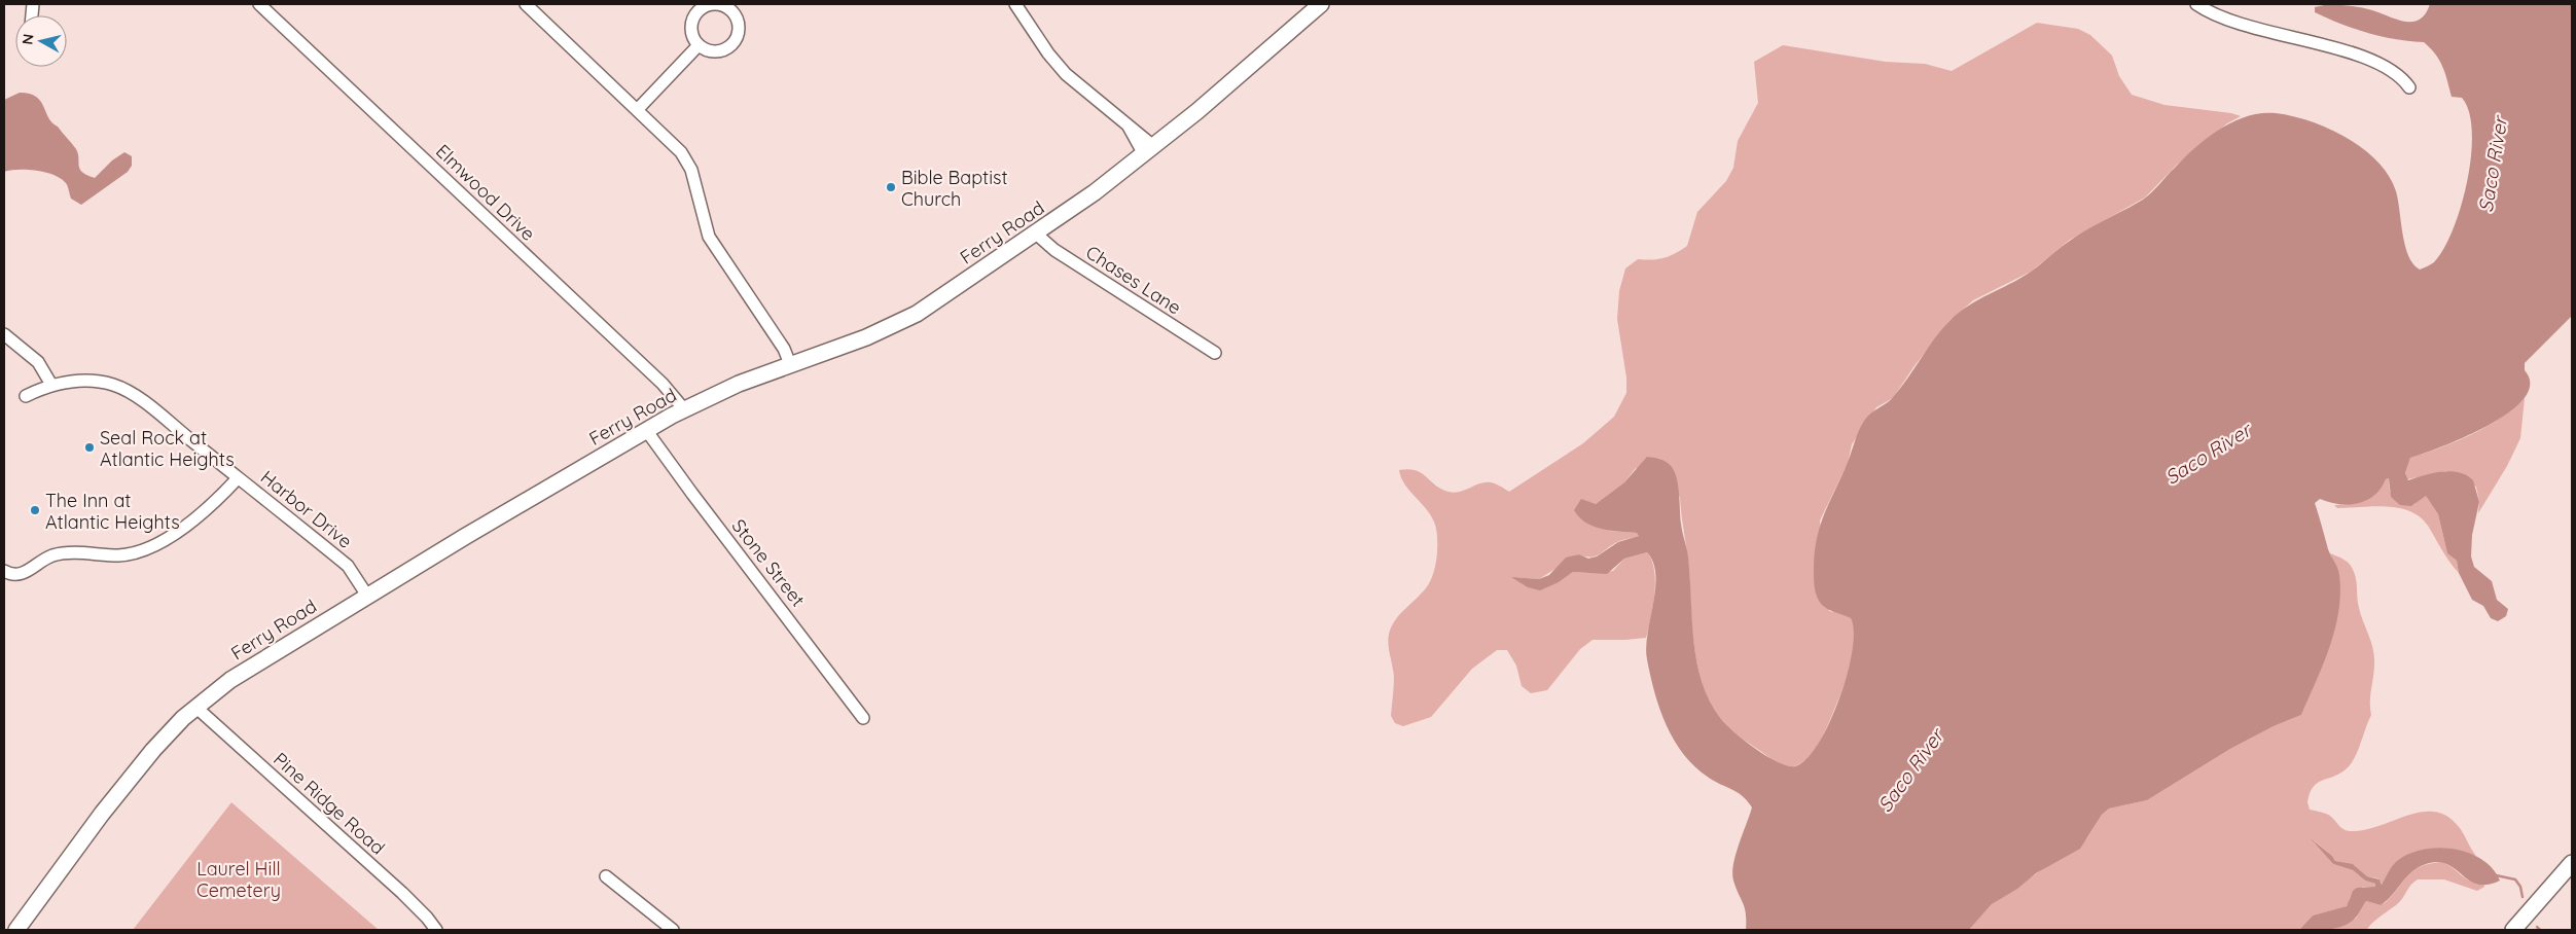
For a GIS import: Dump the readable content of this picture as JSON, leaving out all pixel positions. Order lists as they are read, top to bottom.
{
  "streets": {
    "main road": ["Ferry Road"],
    "street": [
      "Elmwood Drive",
      "Chases Lane",
      "Harbor Drive",
      "Stone Street",
      "Pine Ridge Road"
    ]
  },
  "crossings": [
    ["Elmwood Drive", "Ferry Road"],
    ["Ferry Road", "Chases Lane"],
    ["Ferry Road", "Harbor Drive"],
    ["Ferry Road", "Stone Street"],
    ["Ferry Road", "Pine Ridge Road"]
  ],
  "water": ["Saco River"],
  "parks": ["Laurel Hill Cemetery"],
  "places": ["Bible Baptist Church", "Seal Rock at Atlantic Heights", "The Inn at Atlantic Heights"],
  "north": "left"
}
